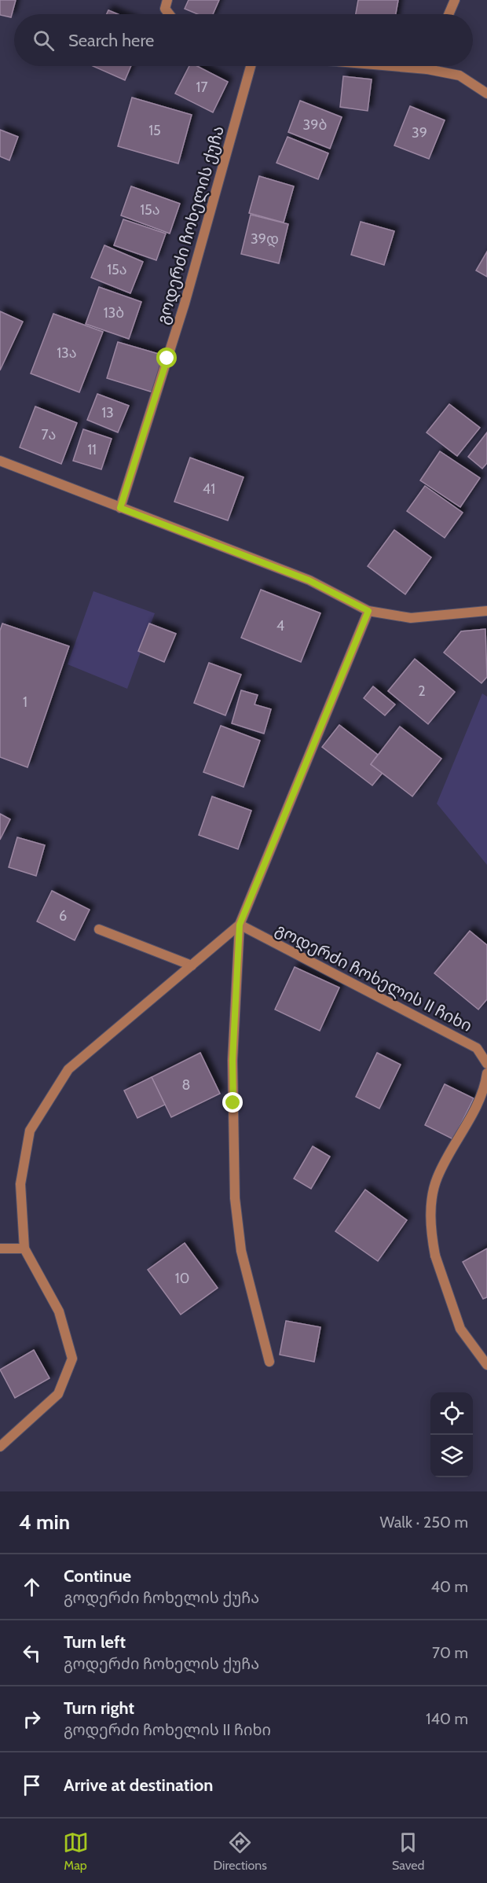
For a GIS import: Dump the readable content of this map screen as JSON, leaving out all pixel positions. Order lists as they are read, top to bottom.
{
  "streets": {
    "street": ["გოდერძი ჩოხელის ქუჩა", "გოდერძი ჩოხელის II ჩიხი"]
  },
  "house_numbers": [
    "17",
    "39ბ",
    "15",
    "39",
    "15ა",
    "39დ",
    "15ა",
    "13ბ",
    "13ა",
    "13",
    "7ა",
    "11",
    "41",
    "4",
    "2",
    "1",
    "6",
    "8",
    "10"
  ],
  "page": {
    "search": "Search here",
    "heading": ["4 min", "Walk · 250 m"],
    "list": [
      ["Continue", "გოდერძი ჩოხელის ქუჩა", "40 m"],
      ["Turn left", "გოდერძი ჩოხელის ქუჩა", "70 m"],
      ["Turn right", "გოდერძი ჩოხელის II ჩიხი", "140 m"],
      "Arrive at destination"
    ],
    "nav": ["Map", "Directions", "Saved"]
  }
}
